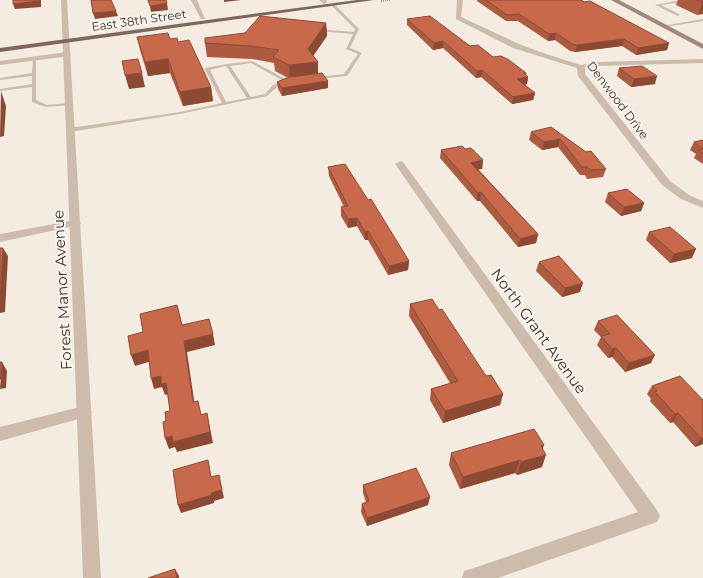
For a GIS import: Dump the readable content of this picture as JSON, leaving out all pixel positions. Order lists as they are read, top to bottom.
{
  "streets": {
    "main road": ["East 38th Street"],
    "street": ["Denwood Drive", "Forest Manor Avenue", "North Grant Avenue"]
  },
  "crossings": [
    ["East 38th Street", "Forest Manor Avenue"]
  ]
}
